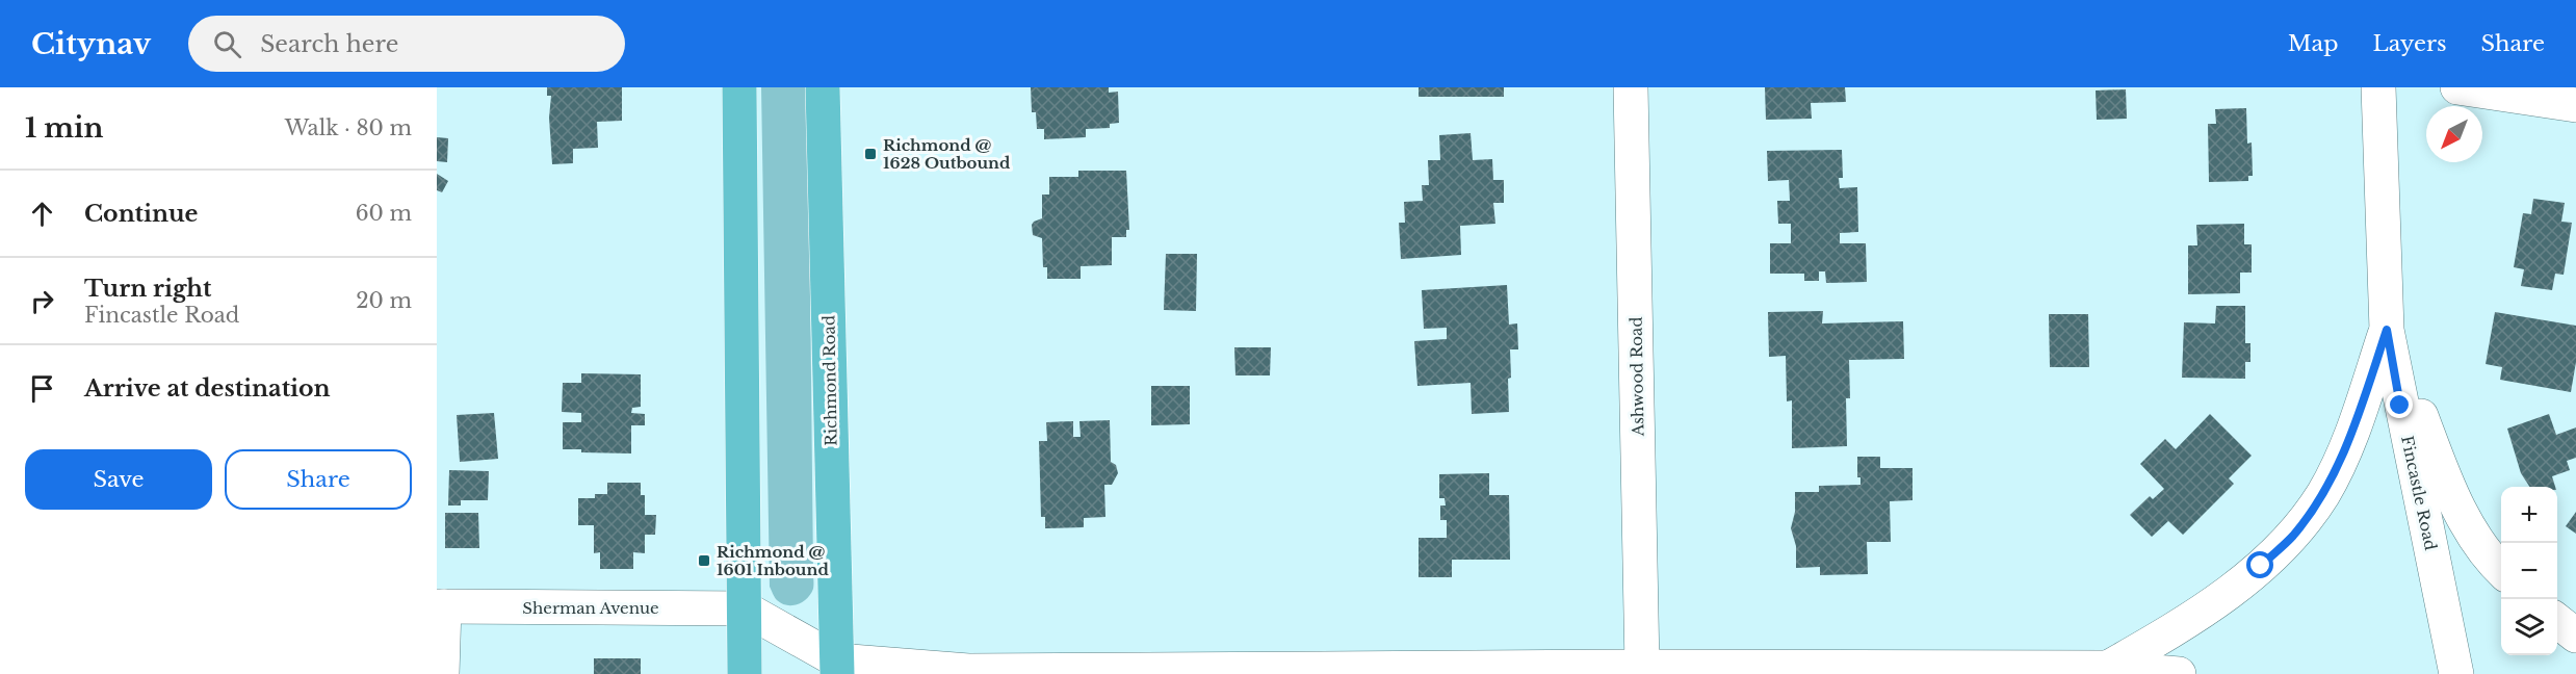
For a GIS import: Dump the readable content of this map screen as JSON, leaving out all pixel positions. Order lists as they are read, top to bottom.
{
  "streets": {
    "main road": ["Richmond Road"],
    "street": ["Ashwood Road", "Fincastle Road", "Sherman Avenue"]
  },
  "places": {
    "transit": ["Richmond @ 1628 Outbound", "Richmond @ 1601 Inbound"]
  },
  "north": "bottom left",
  "page": {
    "header": "Citynav",
    "search": "Search here",
    "nav": ["Map", "Layers", "Share"],
    "heading": ["1 min", "Walk · 80 m"],
    "list": [
      ["Continue", "60 m"],
      ["Turn right", "Fincastle Road", "20 m"],
      "Arrive at destination"
    ],
    "buttons": ["Save", "Share"],
    "map_buttons": ["+", "−"]
  }
}
